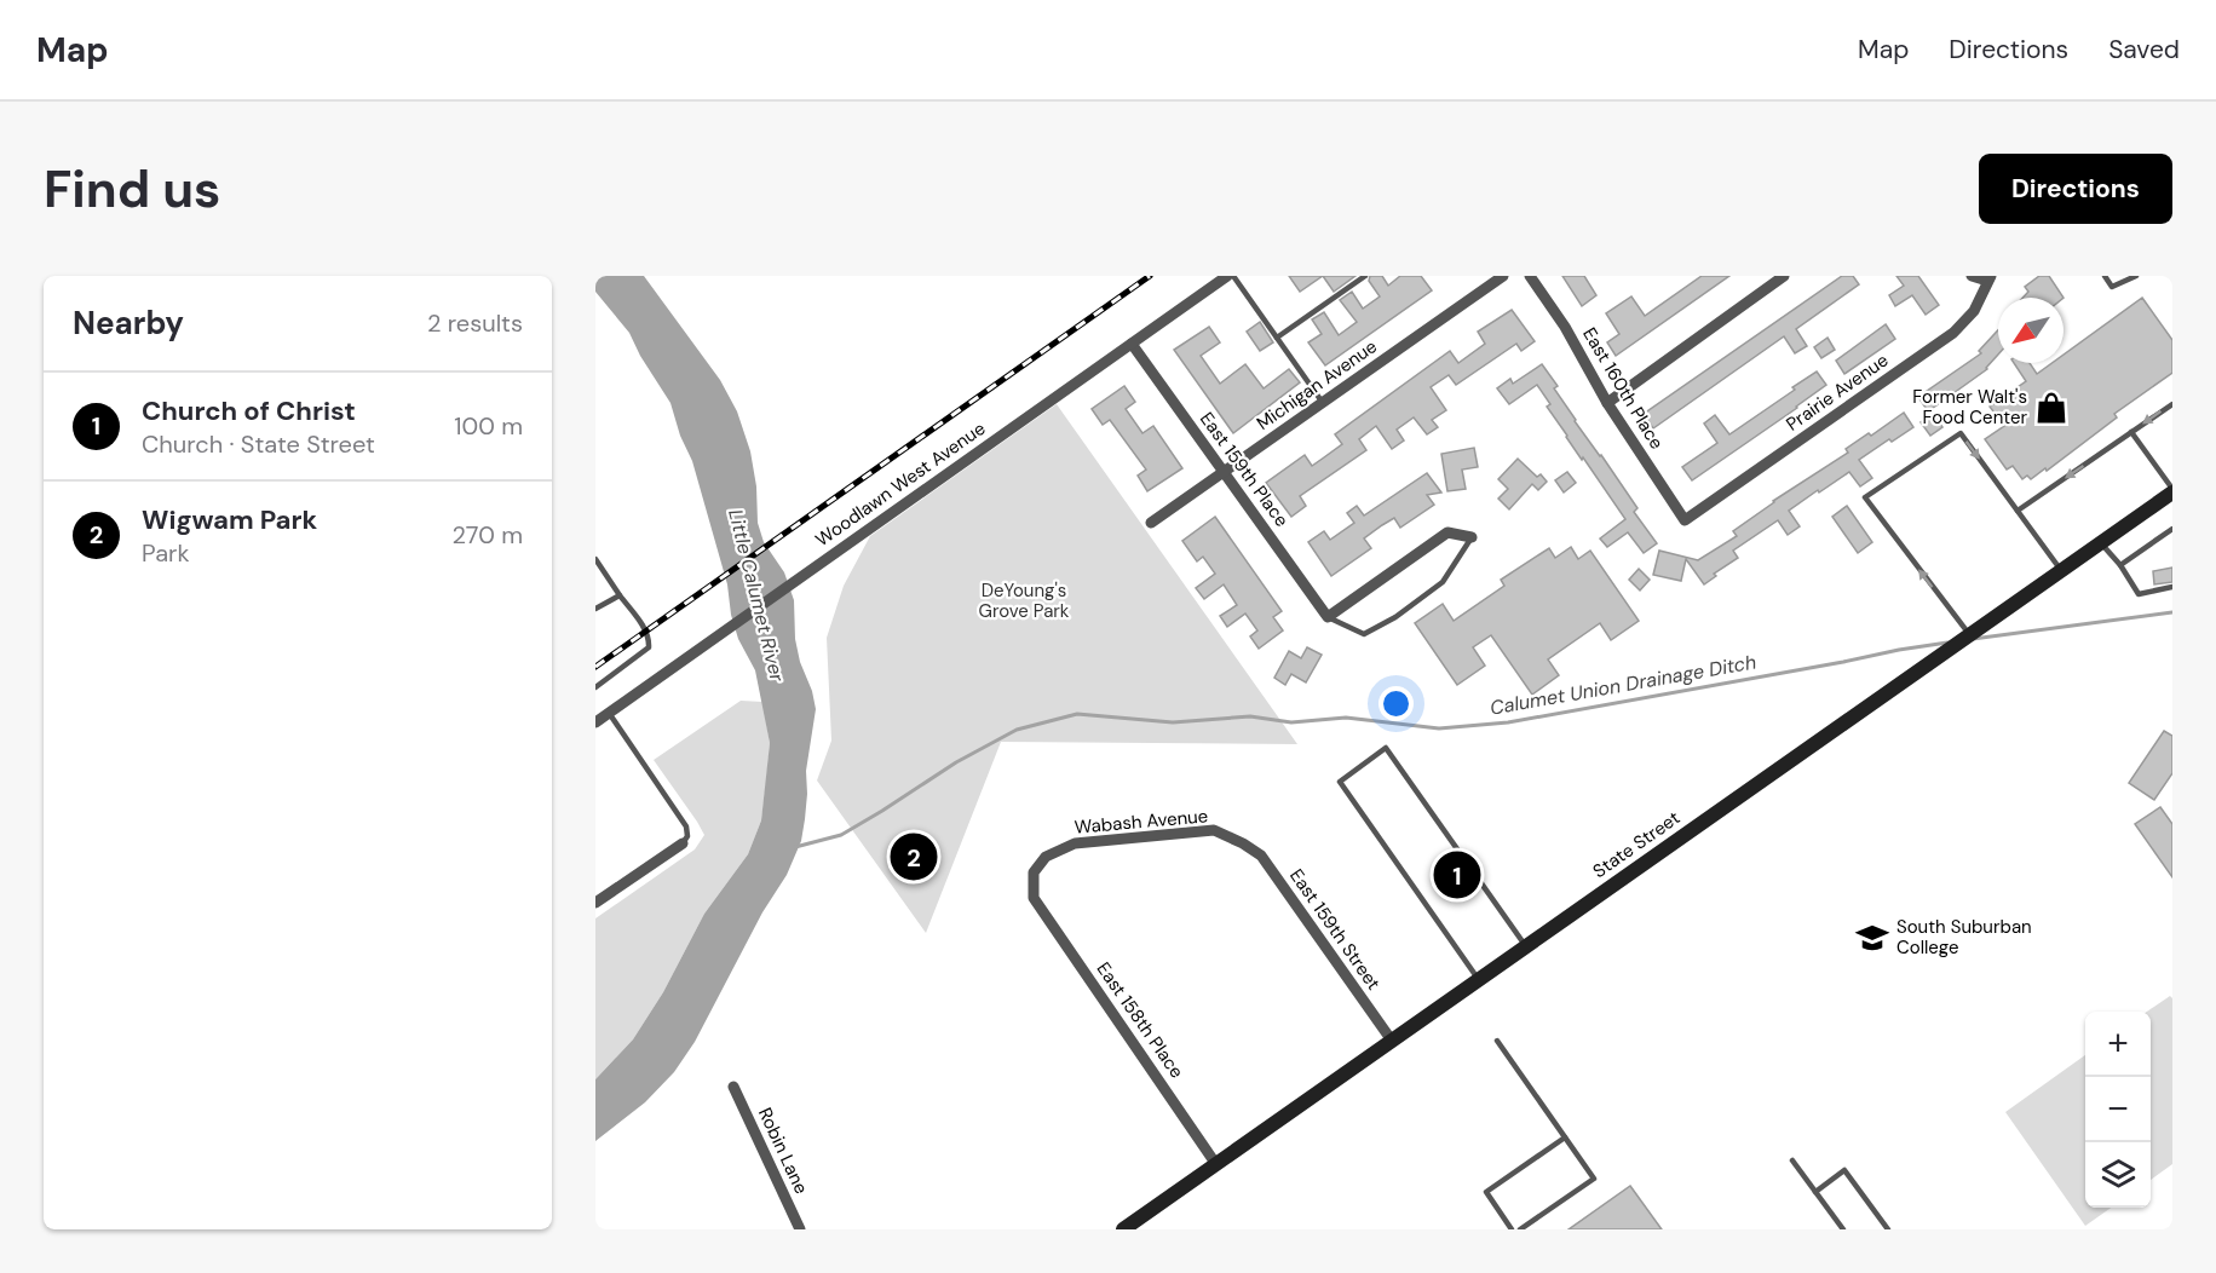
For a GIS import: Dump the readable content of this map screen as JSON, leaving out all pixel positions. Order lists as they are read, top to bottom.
{
  "streets": {
    "main road": ["State Street"],
    "street": [
      "Michigan Avenue",
      "East 160th Place",
      "Prairie Avenue",
      "East 159th Place",
      "Woodlawn West Avenue",
      "Wabash Avenue",
      "East 159th Street",
      "East 158th Place",
      "Robin Lane"
    ]
  },
  "crossings": [
    ["Michigan Avenue", "East 159th Place"],
    ["East 160th Place", "Prairie Avenue"],
    ["East 159th Place", "Woodlawn West Avenue"],
    ["Wabash Avenue", "East 159th Street"],
    ["Wabash Avenue", "East 158th Place"],
    ["State Street", "East 159th Street"],
    ["State Street", "East 158th Place"]
  ],
  "water": ["Little Calumet River", "Calumet Union Drainage Ditch"],
  "parks": ["DeYoung's Grove Park"],
  "places": {
    "shop": ["Former Walt's Food Center"],
    "school or university": ["South Suburban College"]
  },
  "north": "bottom left",
  "page": {
    "header": "Map",
    "nav": ["Map", "Directions", "Saved"],
    "buttons": "Directions",
    "title": "Find us",
    "heading": ["Nearby", "2 results"],
    "list": [
      {
        "mark": "1",
        "name": "Church of Christ",
        "note": "Church · State Street",
        "value": "100 m"
      },
      {
        "mark": "2",
        "name": "Wigwam Park",
        "note": "Park",
        "value": "270 m"
      }
    ],
    "pins": ["2", "1"],
    "map_buttons": ["+", "−"]
  }
}
